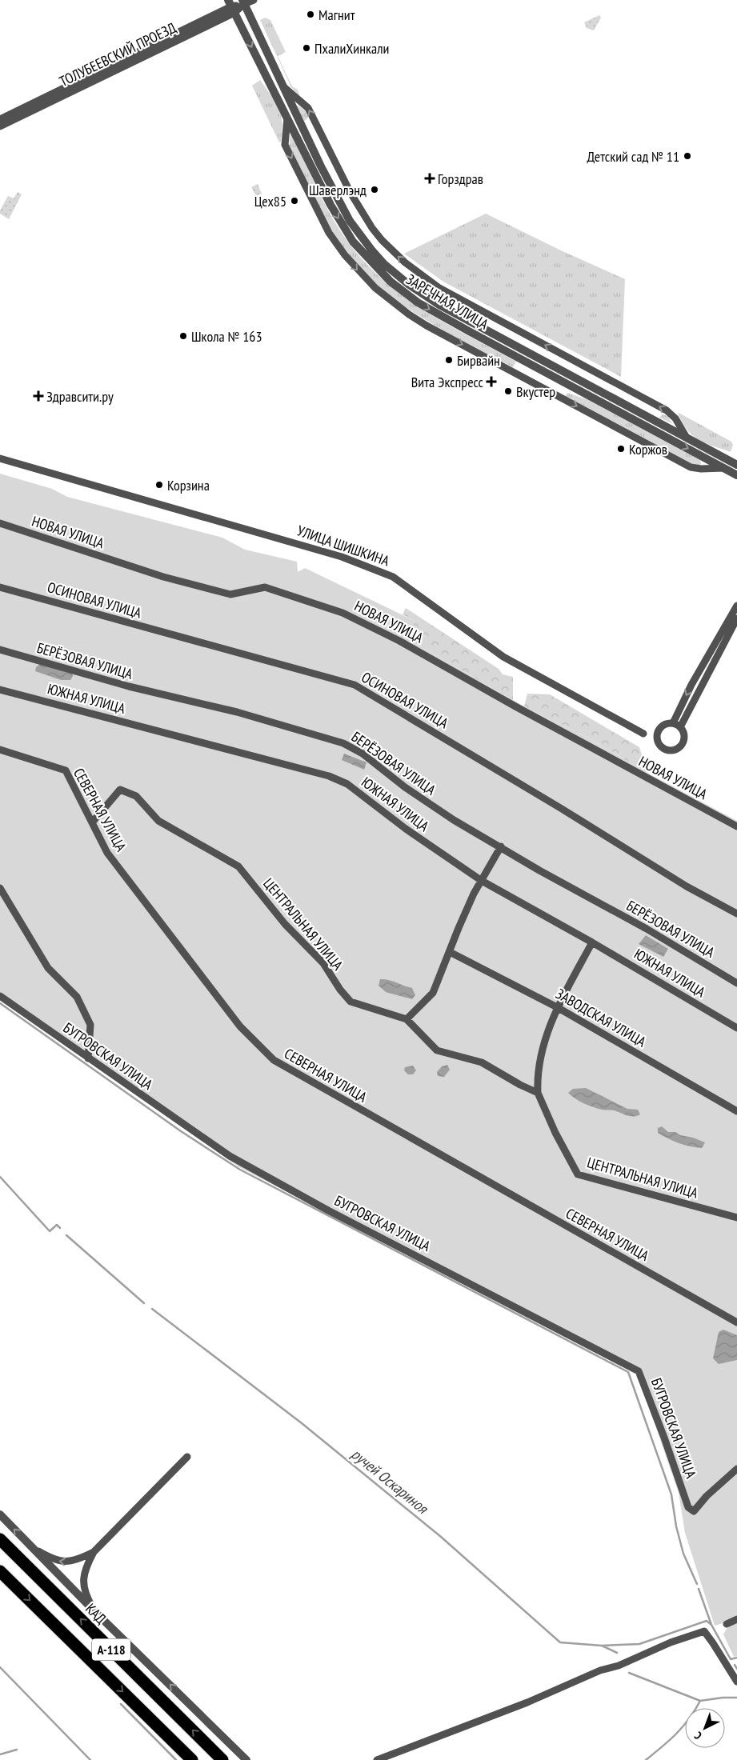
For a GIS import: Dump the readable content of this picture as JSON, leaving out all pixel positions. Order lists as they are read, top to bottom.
{
  "streets": {
    "highway": ["КАД", "А-118"],
    "street": [
      "ТОЛУБЕЕВСКИЙ ПРОЕЗД",
      "ЗАРЕЧНАЯ УЛИЦА",
      "НОВАЯ УЛИЦА",
      "УЛИЦА ШИШКИНА",
      "ОСИНОВАЯ УЛИЦА",
      "БЕРЁЗОВАЯ УЛИЦА",
      "ЮЖНАЯ УЛИЦА",
      "СЕВЕРНАЯ УЛИЦА",
      "ЦЕНТРАЛЬНАЯ УЛИЦА",
      "ЗАВОДСКАЯ УЛИЦА",
      "БУГРОВСКАЯ УЛИЦА"
    ]
  },
  "crossings": [
    ["ТОЛУБЕЕВСКИЙ ПРОЕЗД", "ЗАРЕЧНАЯ УЛИЦА"],
    ["СЕВЕРНАЯ УЛИЦА", "ЦЕНТРАЛЬНАЯ УЛИЦА"]
  ],
  "water": ["ручей Оскариноя"],
  "places": {
    "other": [
      "Магнит",
      "ПхалиХинкали",
      "Детский сад № 11",
      "Шаверлэнд",
      "Цех85",
      "Школа № 163",
      "Бирвайн",
      "Вкустер",
      "Коржов",
      "Корзина"
    ],
    "health": ["Горздрав", "Вита Экспресс", "Здравсити.ру"]
  },
  "north": "bottom left"
}
